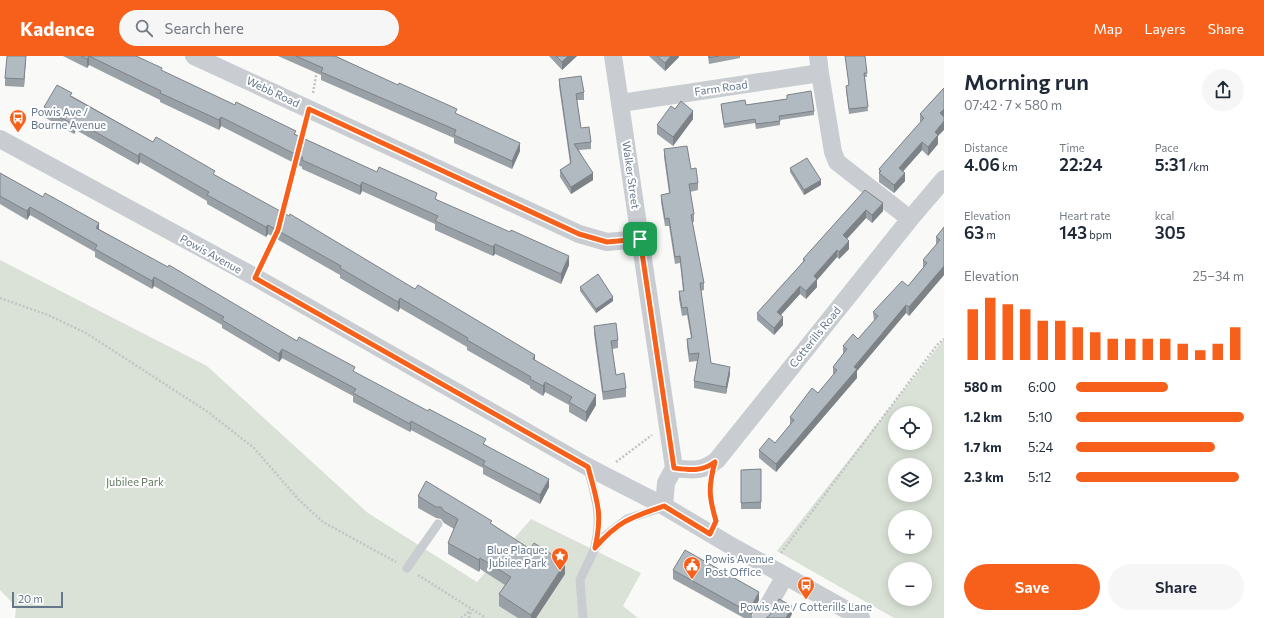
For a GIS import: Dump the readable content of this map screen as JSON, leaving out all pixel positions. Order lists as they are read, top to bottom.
{
  "streets": {
    "street": [
      "Farm Road",
      "Webb Road",
      "Walker Street",
      "Powis Avenue",
      "Cotterills Road"
    ]
  },
  "crossings": [
    ["Farm Road", "Walker Street"],
    ["Farm Road", "Cotterills Road"],
    ["Webb Road", "Walker Street"],
    ["Walker Street", "Cotterills Road"]
  ],
  "parks": ["Jubilee Park"],
  "places": {
    "bus stop": ["Powis Ave / Bourne Avenue", "Powis Ave / Cotterills Lane"],
    "place": ["Blue Plaque: Jubilee Park"],
    "public building": ["Powis Avenue Post Office"]
  },
  "scale_bar": "20 m",
  "page": {
    "header": "Kadence",
    "search": "Search here",
    "nav": ["Map", "Layers", "Share"],
    "heading": ["Morning run", "07:42 · 7 × 580 m"],
    "stats": [
      ["Distance", "4.06 km"],
      ["Time", "22:24"],
      ["Pace", "5:31 /km"],
      ["Elevation", "63 m"],
      ["Heart rate", "143 bpm"],
      ["kcal", "305"]
    ],
    "chart": ["Elevation", "25–34 m"],
    "list": [
      {
        "name": "580 m",
        "note": "6:00"
      },
      {
        "name": "1.2 km",
        "note": "5:10"
      },
      {
        "name": "1.7 km",
        "note": "5:24"
      },
      {
        "name": "2.3 km",
        "note": "5:12"
      }
    ],
    "map_buttons": ["+", "−"],
    "buttons": ["Save", "Share"],
    "scale": "20 m"
  }
}
